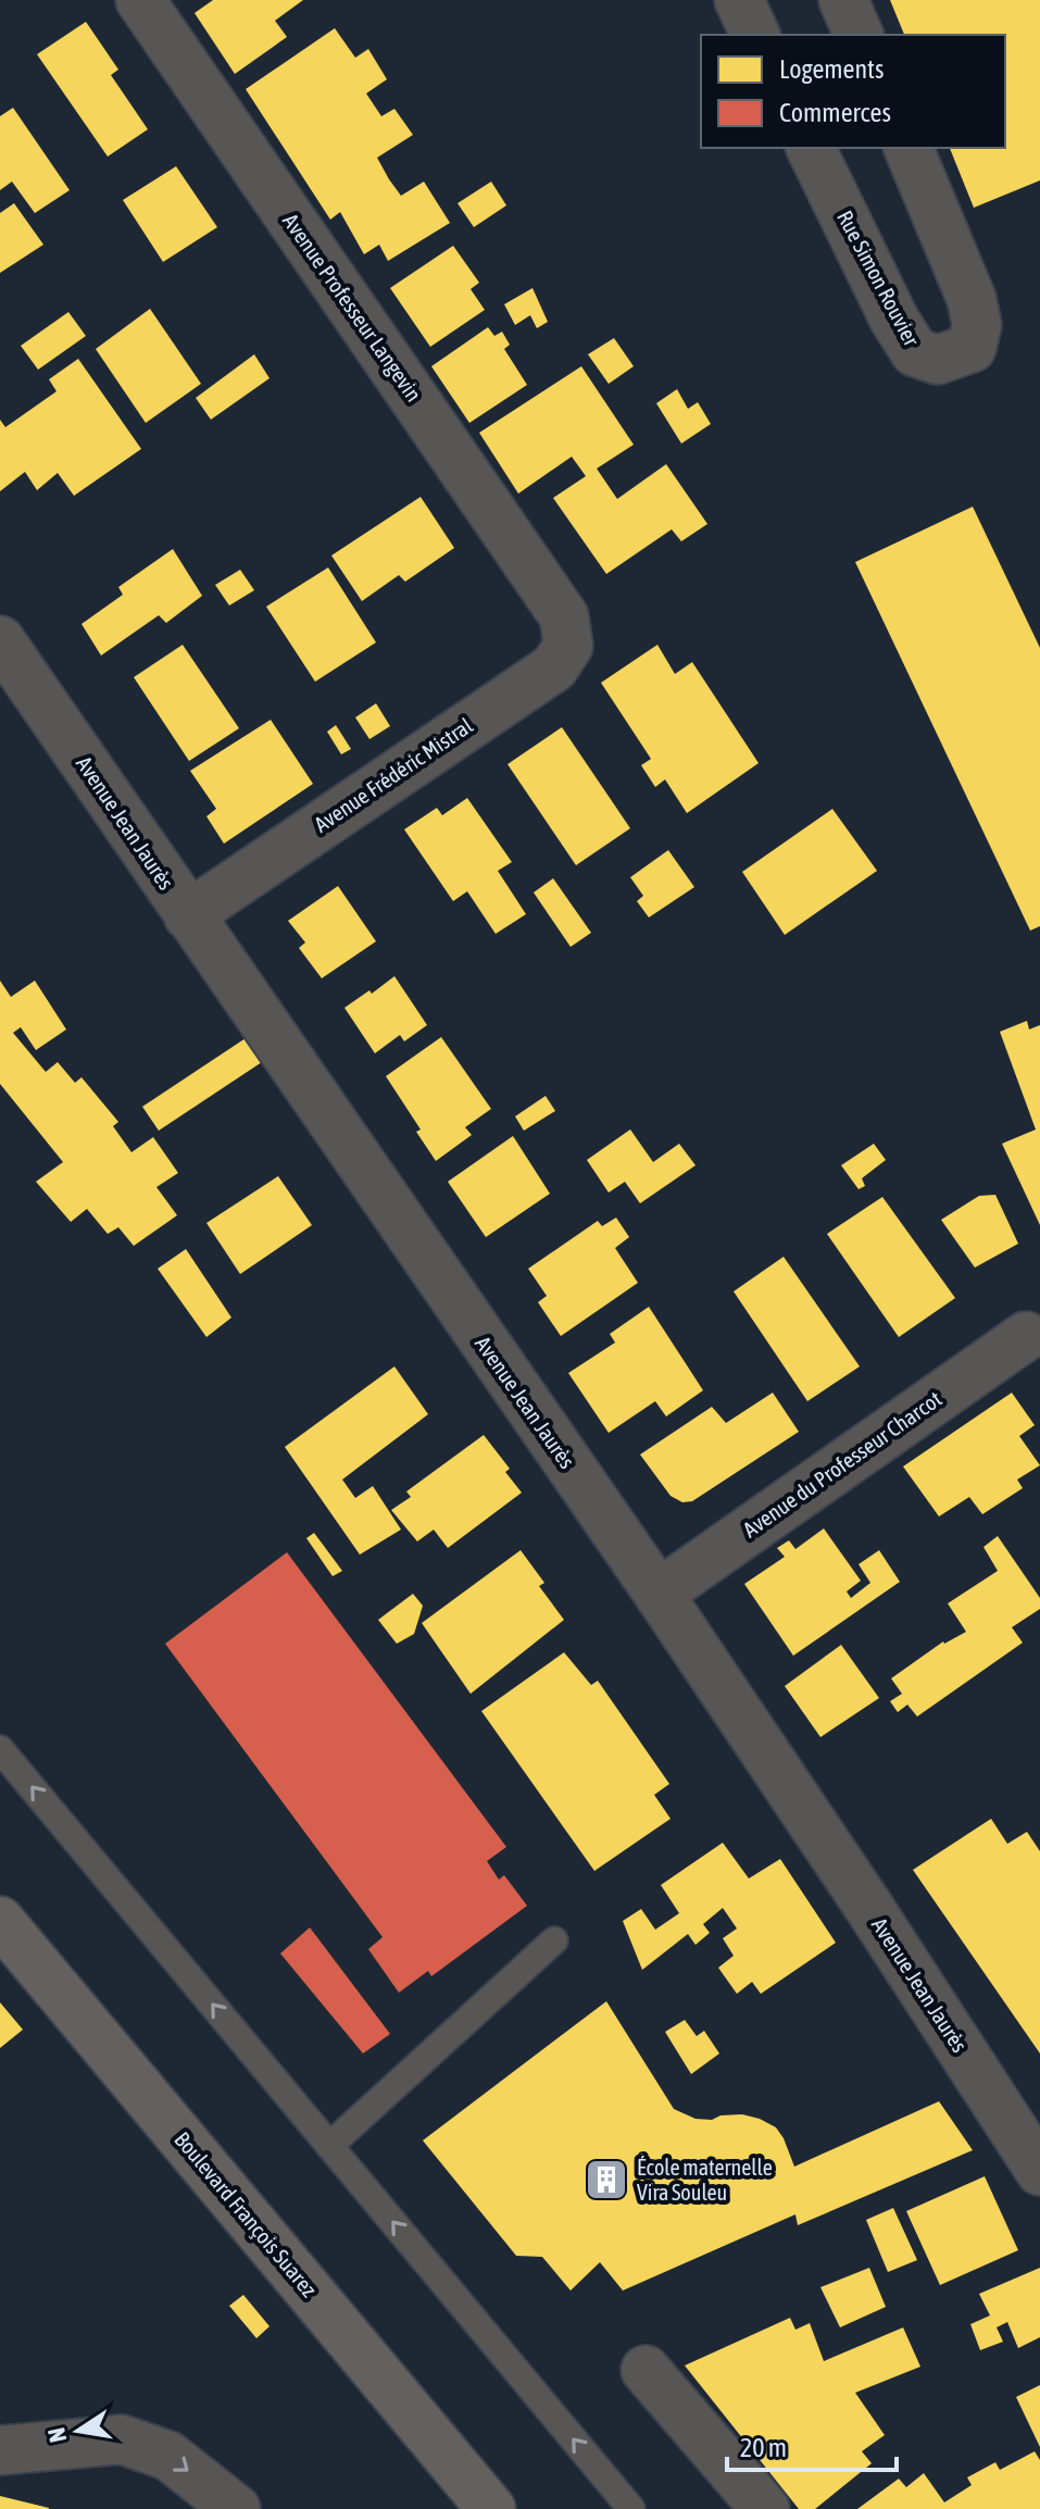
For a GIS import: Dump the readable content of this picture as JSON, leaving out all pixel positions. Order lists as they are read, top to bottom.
{
  "streets": {
    "main road": ["Boulevard François Suarez"],
    "street": [
      "Rue Simon Rouvier",
      "Avenue Professeur Langevin",
      "Avenue Frédéric Mistral",
      "Avenue Jean Jaurès",
      "Avenue du Professeur Charcot"
    ]
  },
  "crossings": [
    ["Avenue Professeur Langevin", "Avenue Frédéric Mistral"],
    ["Avenue Frédéric Mistral", "Avenue Jean Jaurès"],
    ["Avenue Jean Jaurès", "Avenue du Professeur Charcot"]
  ],
  "places": {
    "building": ["École maternelle Vira Souleu"]
  },
  "legend": ["Logements", "Commerces"],
  "scale_bar": "20 m",
  "north": "left"
}
